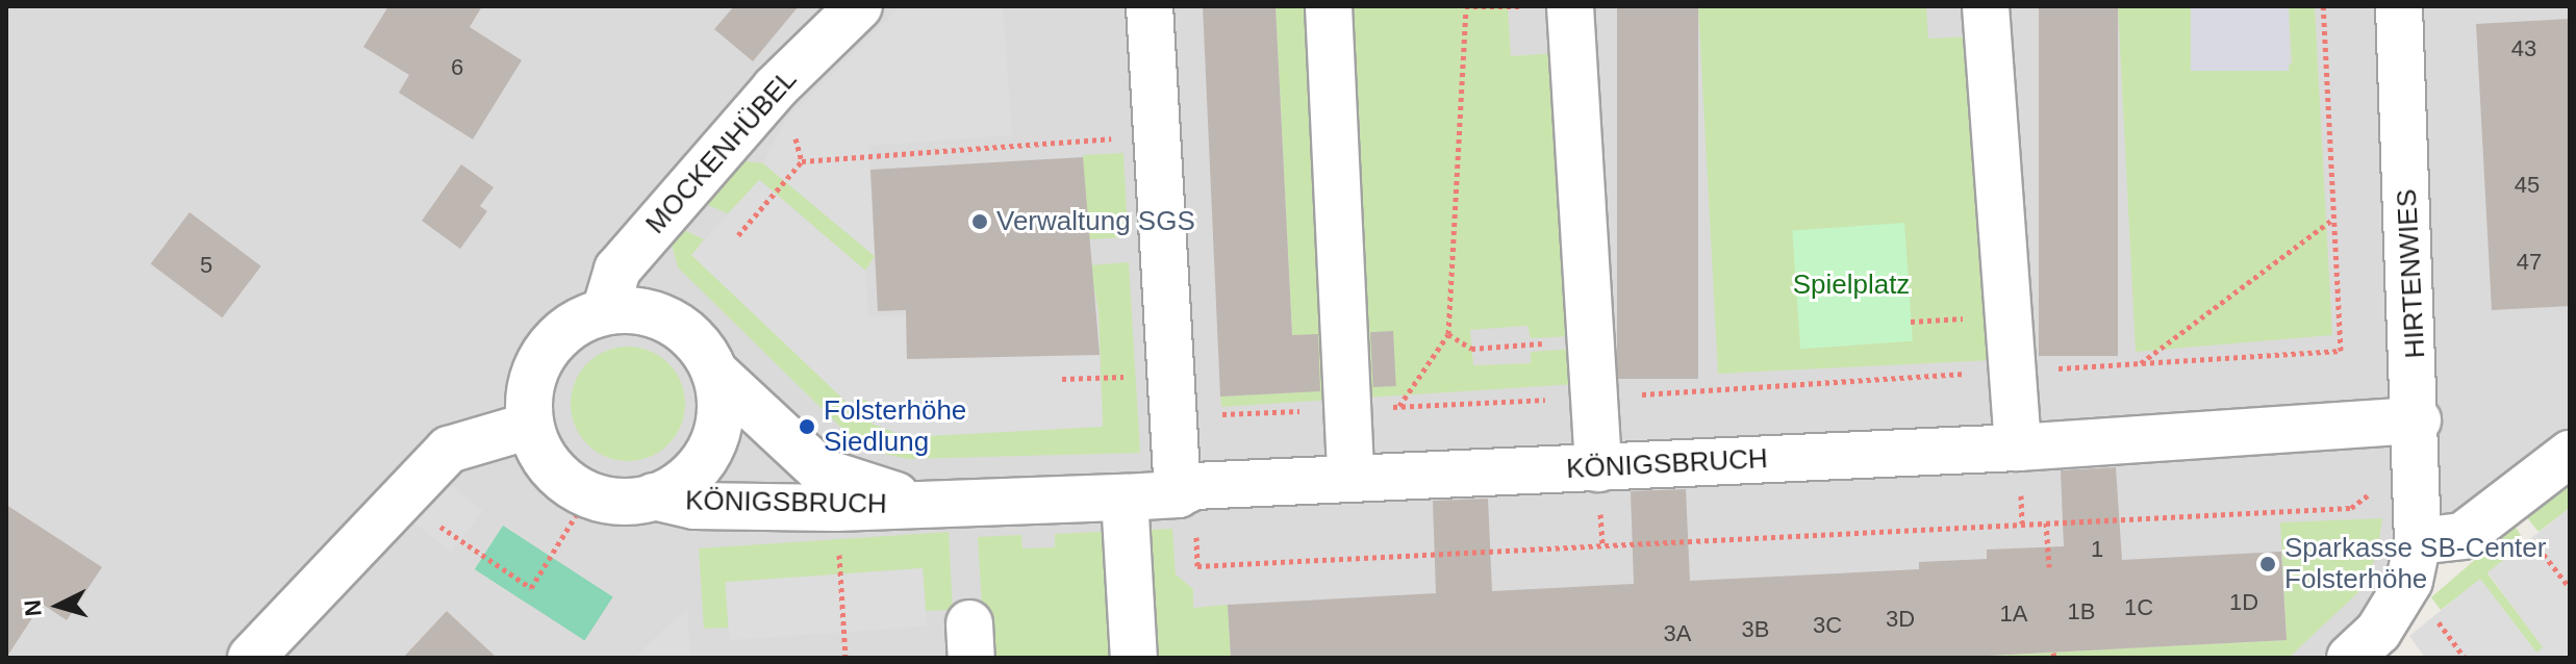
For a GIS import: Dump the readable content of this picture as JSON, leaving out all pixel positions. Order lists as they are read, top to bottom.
{
  "streets": {
    "street": ["MOCKENHÜBEL", "HIRTENWIES", "KÖNIGSBRUCH"]
  },
  "crossings": [
    ["MOCKENHÜBEL", "KÖNIGSBRUCH"],
    ["HIRTENWIES", "KÖNIGSBRUCH"]
  ],
  "parks": ["Spielplatz"],
  "places": ["Verwaltung SGS", "Folsterhöhe Siedlung", "Sparkasse SB-Center Folsterhöhe"],
  "house_numbers": [
    "43",
    "6",
    "45",
    "47",
    "5",
    "1",
    "1D",
    "1C",
    "1B",
    "1A",
    "3D",
    "3C",
    "3B",
    "3A"
  ],
  "north": "left"
}
